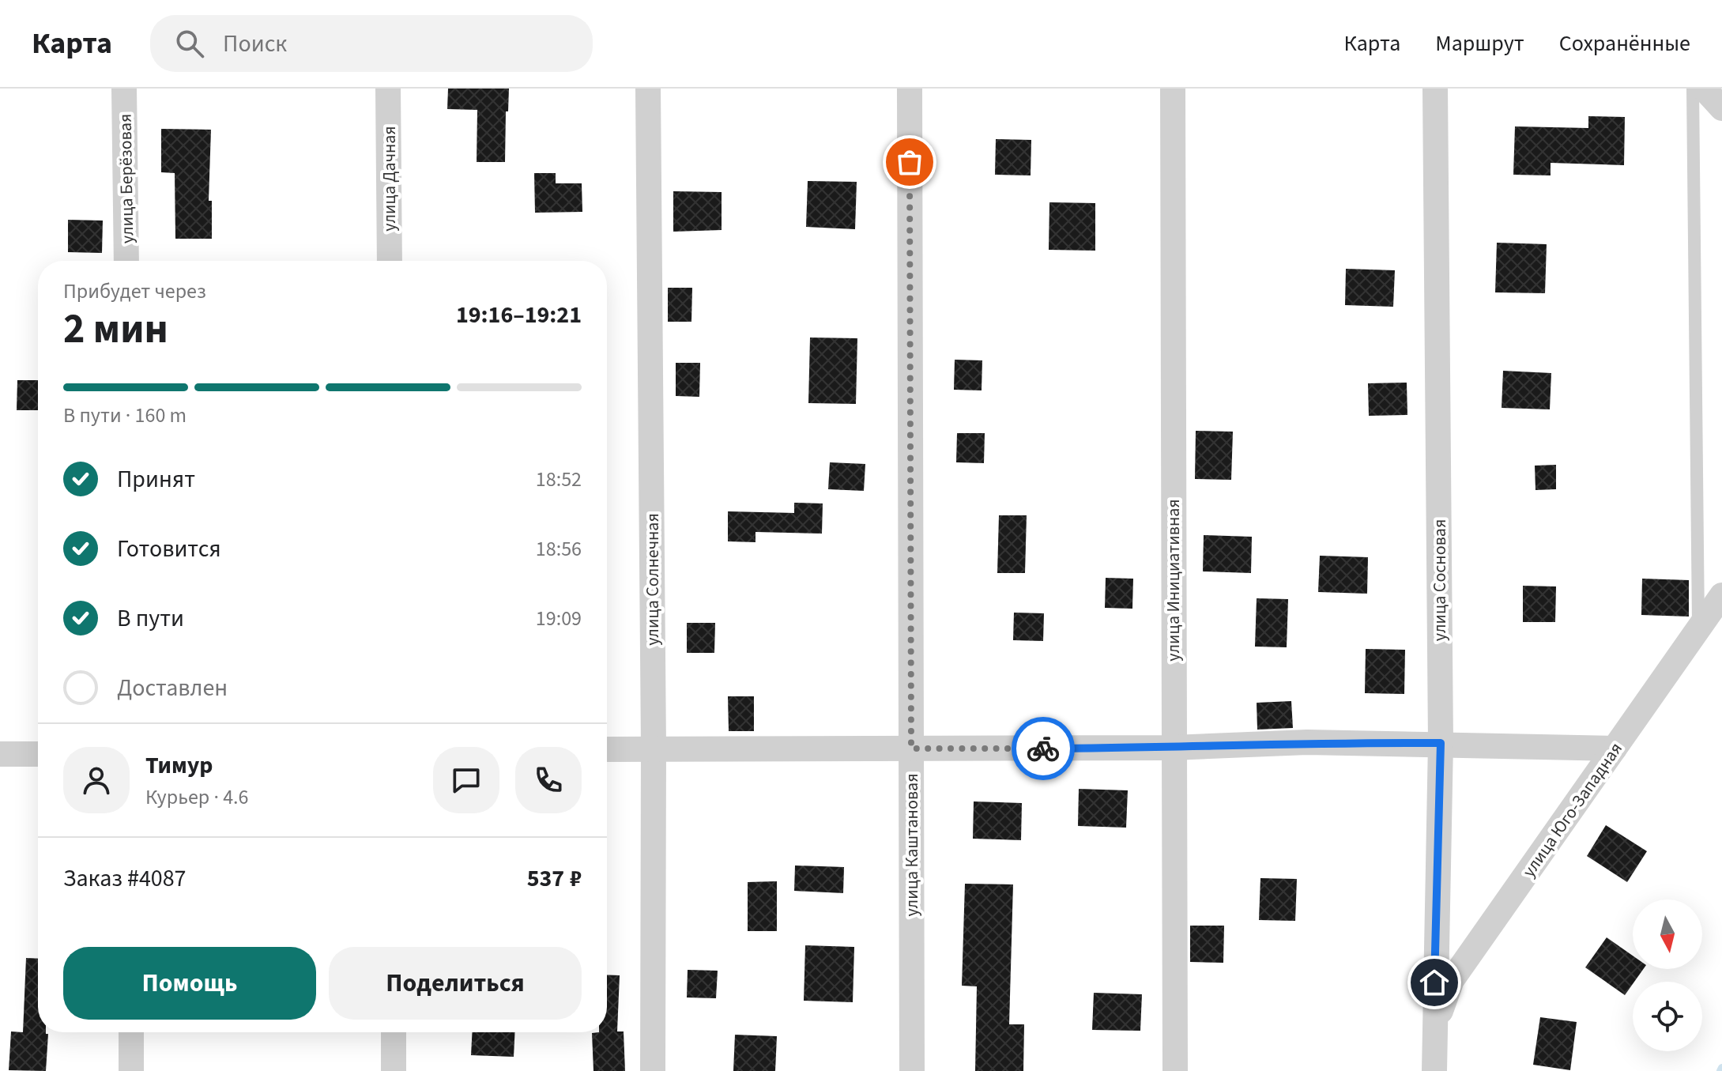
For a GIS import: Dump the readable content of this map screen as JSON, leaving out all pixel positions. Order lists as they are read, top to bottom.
{
  "streets": {
    "street": [
      "улица Берёзовая",
      "улица Дачная",
      "улица Солнечная",
      "улица Инициативная",
      "улица Сосновая",
      "улица Юго-Западная",
      "улица Каштановая"
    ]
  },
  "crossings": [
    ["улица Сосновая", "улица Юго-Западная"]
  ],
  "north": "bottom",
  "page": {
    "header": "Карта",
    "search": "Поиск",
    "nav": ["Карта", "Маршрут", "Сохранённые"],
    "heading": ["2 мин", "Прибудет через", "19:16–19:21"],
    "panel": [
      "Тимур",
      "Курьер · 4.6",
      "Заказ #4087",
      "537 ₽"
    ],
    "bar": "В пути · 160 m",
    "list": [
      ["Принят", "18:52"],
      ["Готовится", "18:56"],
      ["В пути", "19:09"],
      "Доставлен"
    ],
    "buttons": ["Помощь", "Поделиться"]
  }
}
